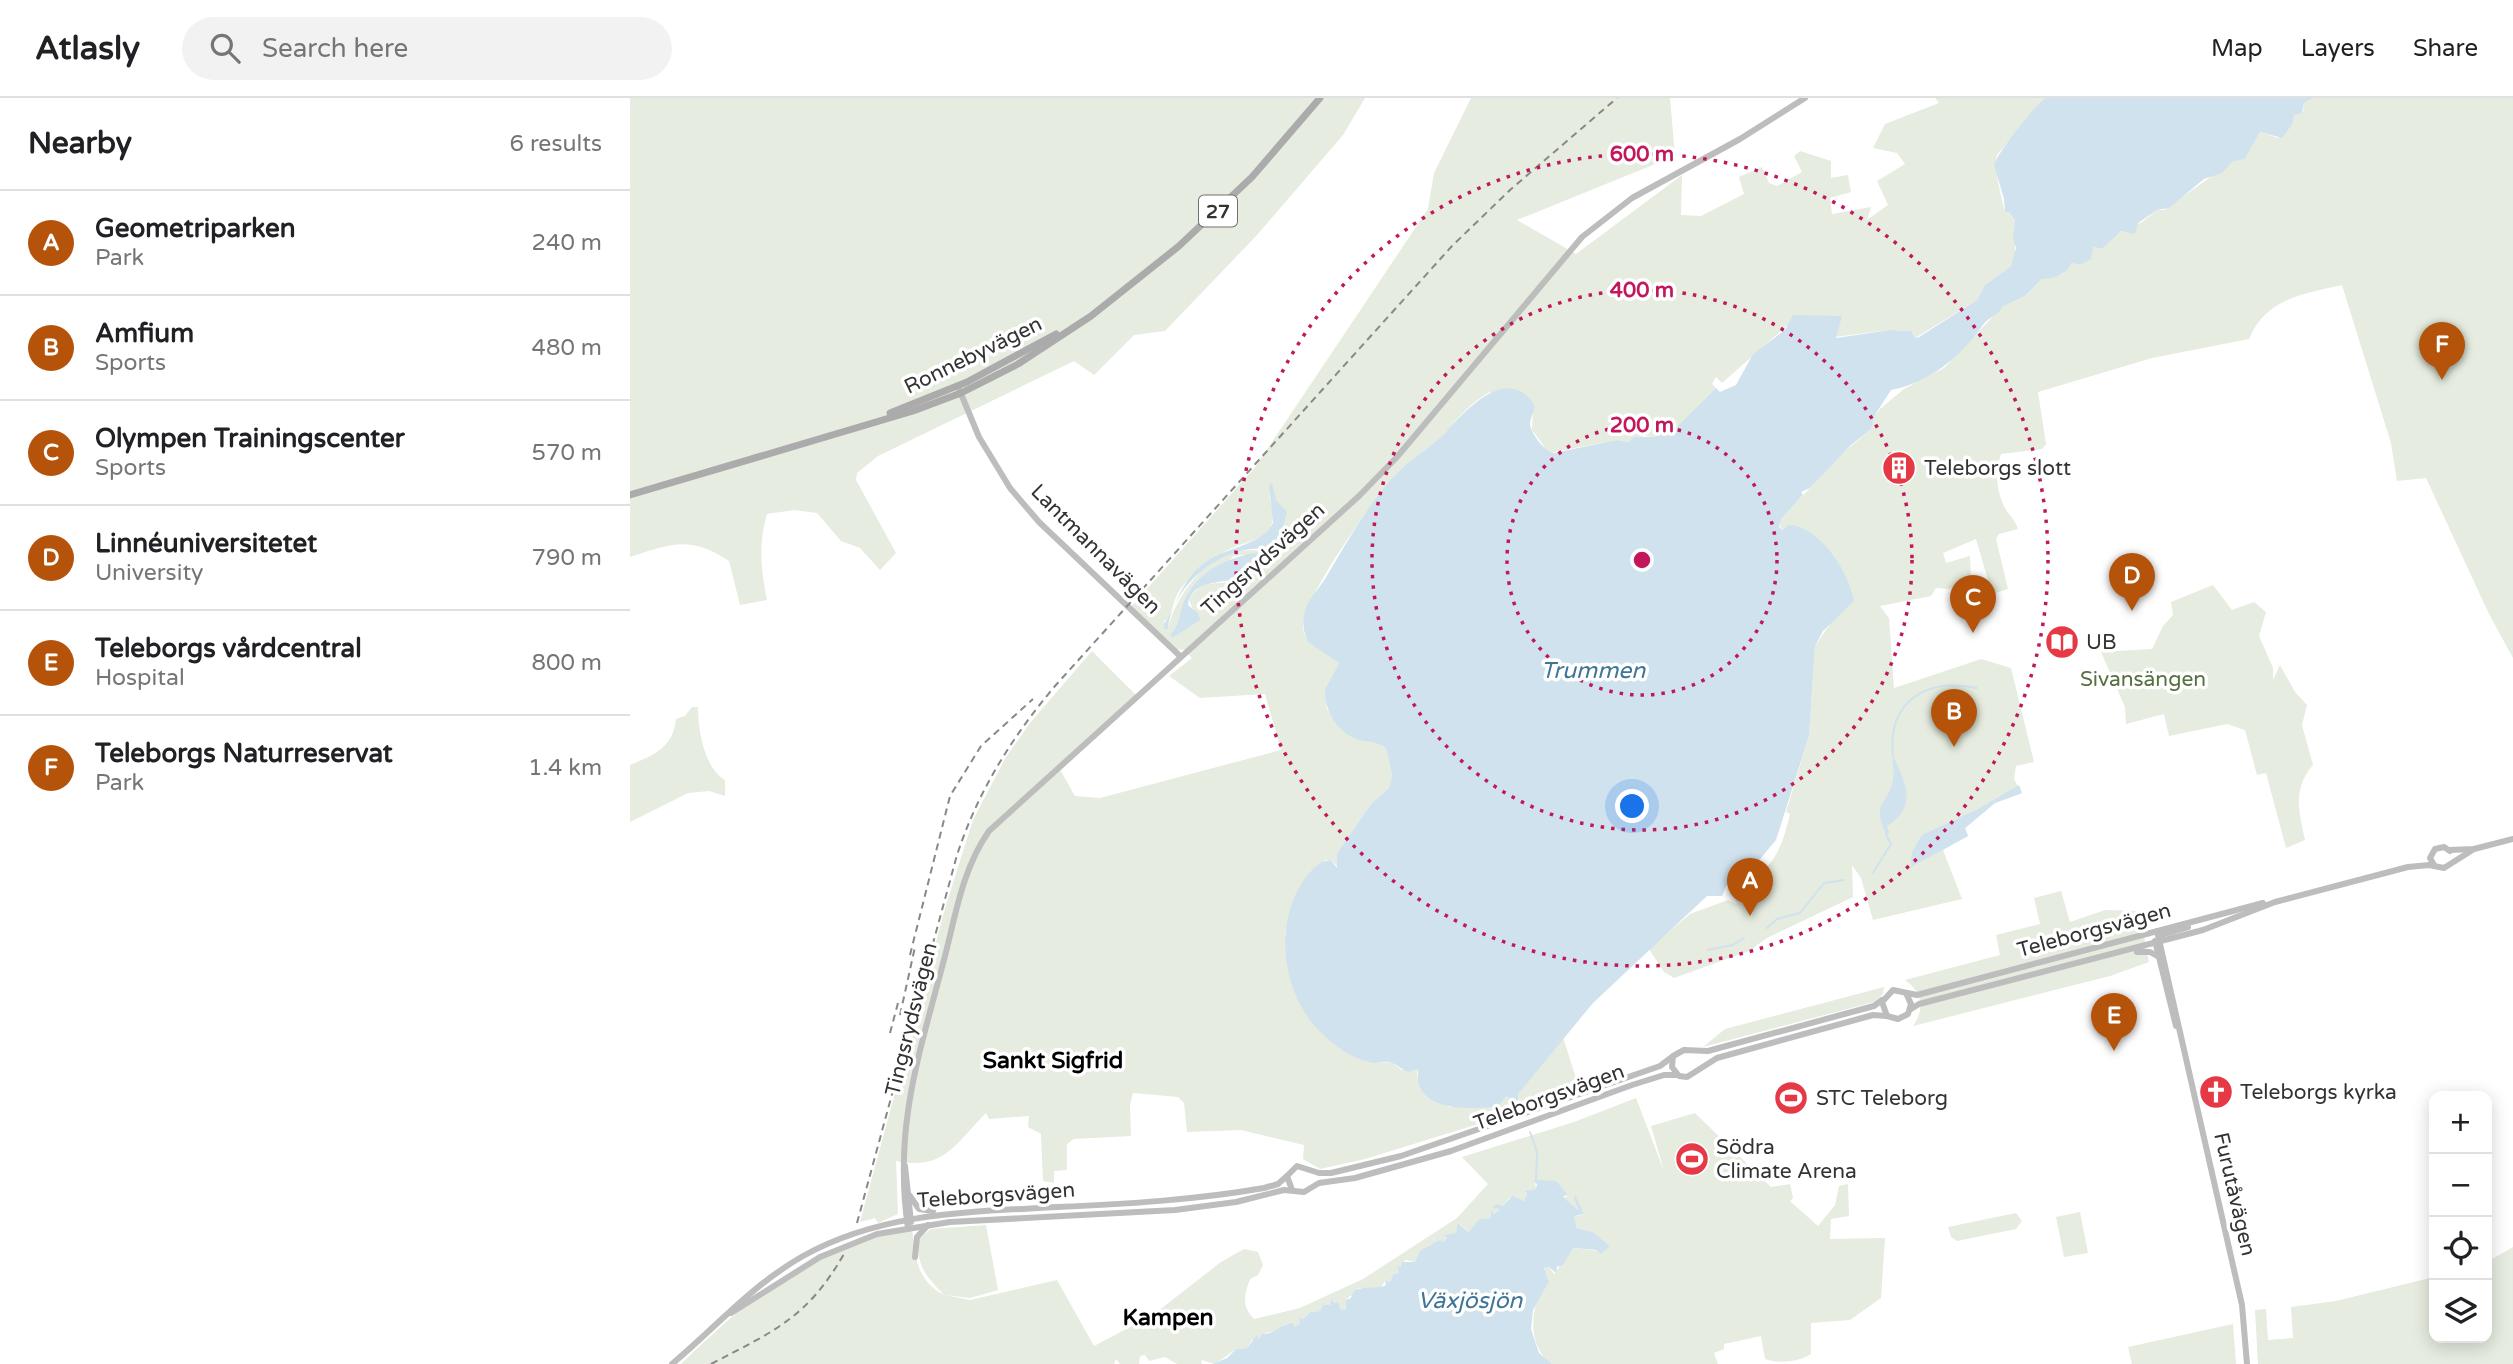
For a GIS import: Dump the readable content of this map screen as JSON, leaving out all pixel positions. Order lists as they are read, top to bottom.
{
  "streets": {
    "main road": [
      "27",
      "Ronnebyvägen",
      "Lantmannavägen",
      "Tingsrydsvägen",
      "Teleborgsvägen",
      "Furutåvägen"
    ]
  },
  "crossings": [
    ["Ronnebyvägen", "Lantmannavägen"],
    ["Lantmannavägen", "Tingsrydsvägen"],
    ["Tingsrydsvägen", "Teleborgsvägen"],
    ["Teleborgsvägen", "Furutåvägen"]
  ],
  "districts": ["Sankt Sigfrid", "Kampen"],
  "water": ["Trummen", "Växjösjön"],
  "parks": ["Sivansängen"],
  "places": {
    "building": ["Teleborgs slott"],
    "library": ["UB"],
    "church": ["Teleborgs kyrka"],
    "sports": ["STC Teleborg", "Södra Climate Arena"]
  },
  "page": {
    "header": "Atlasly",
    "search": "Search here",
    "nav": ["Map", "Layers", "Share"],
    "heading": ["Nearby", "6 results"],
    "list": [
      {
        "mark": "A",
        "name": "Geometriparken",
        "note": "Park",
        "value": "240 m"
      },
      {
        "mark": "B",
        "name": "Amfium",
        "note": "Sports",
        "value": "480 m"
      },
      {
        "mark": "C",
        "name": "Olympen Trainingscenter",
        "note": "Sports",
        "value": "570 m"
      },
      {
        "mark": "D",
        "name": "Linnéuniversitetet",
        "note": "University",
        "value": "790 m"
      },
      {
        "mark": "E",
        "name": "Teleborgs vårdcentral",
        "note": "Hospital",
        "value": "800 m"
      },
      {
        "mark": "F",
        "name": "Teleborgs Naturreservat",
        "note": "Park",
        "value": "1.4 km"
      }
    ],
    "pins": [
      "F",
      "D",
      "C",
      "B",
      "A",
      "E"
    ],
    "map_buttons": ["+", "−"]
  },
  "rings": ["600 m", "400 m", "200 m"]
}
